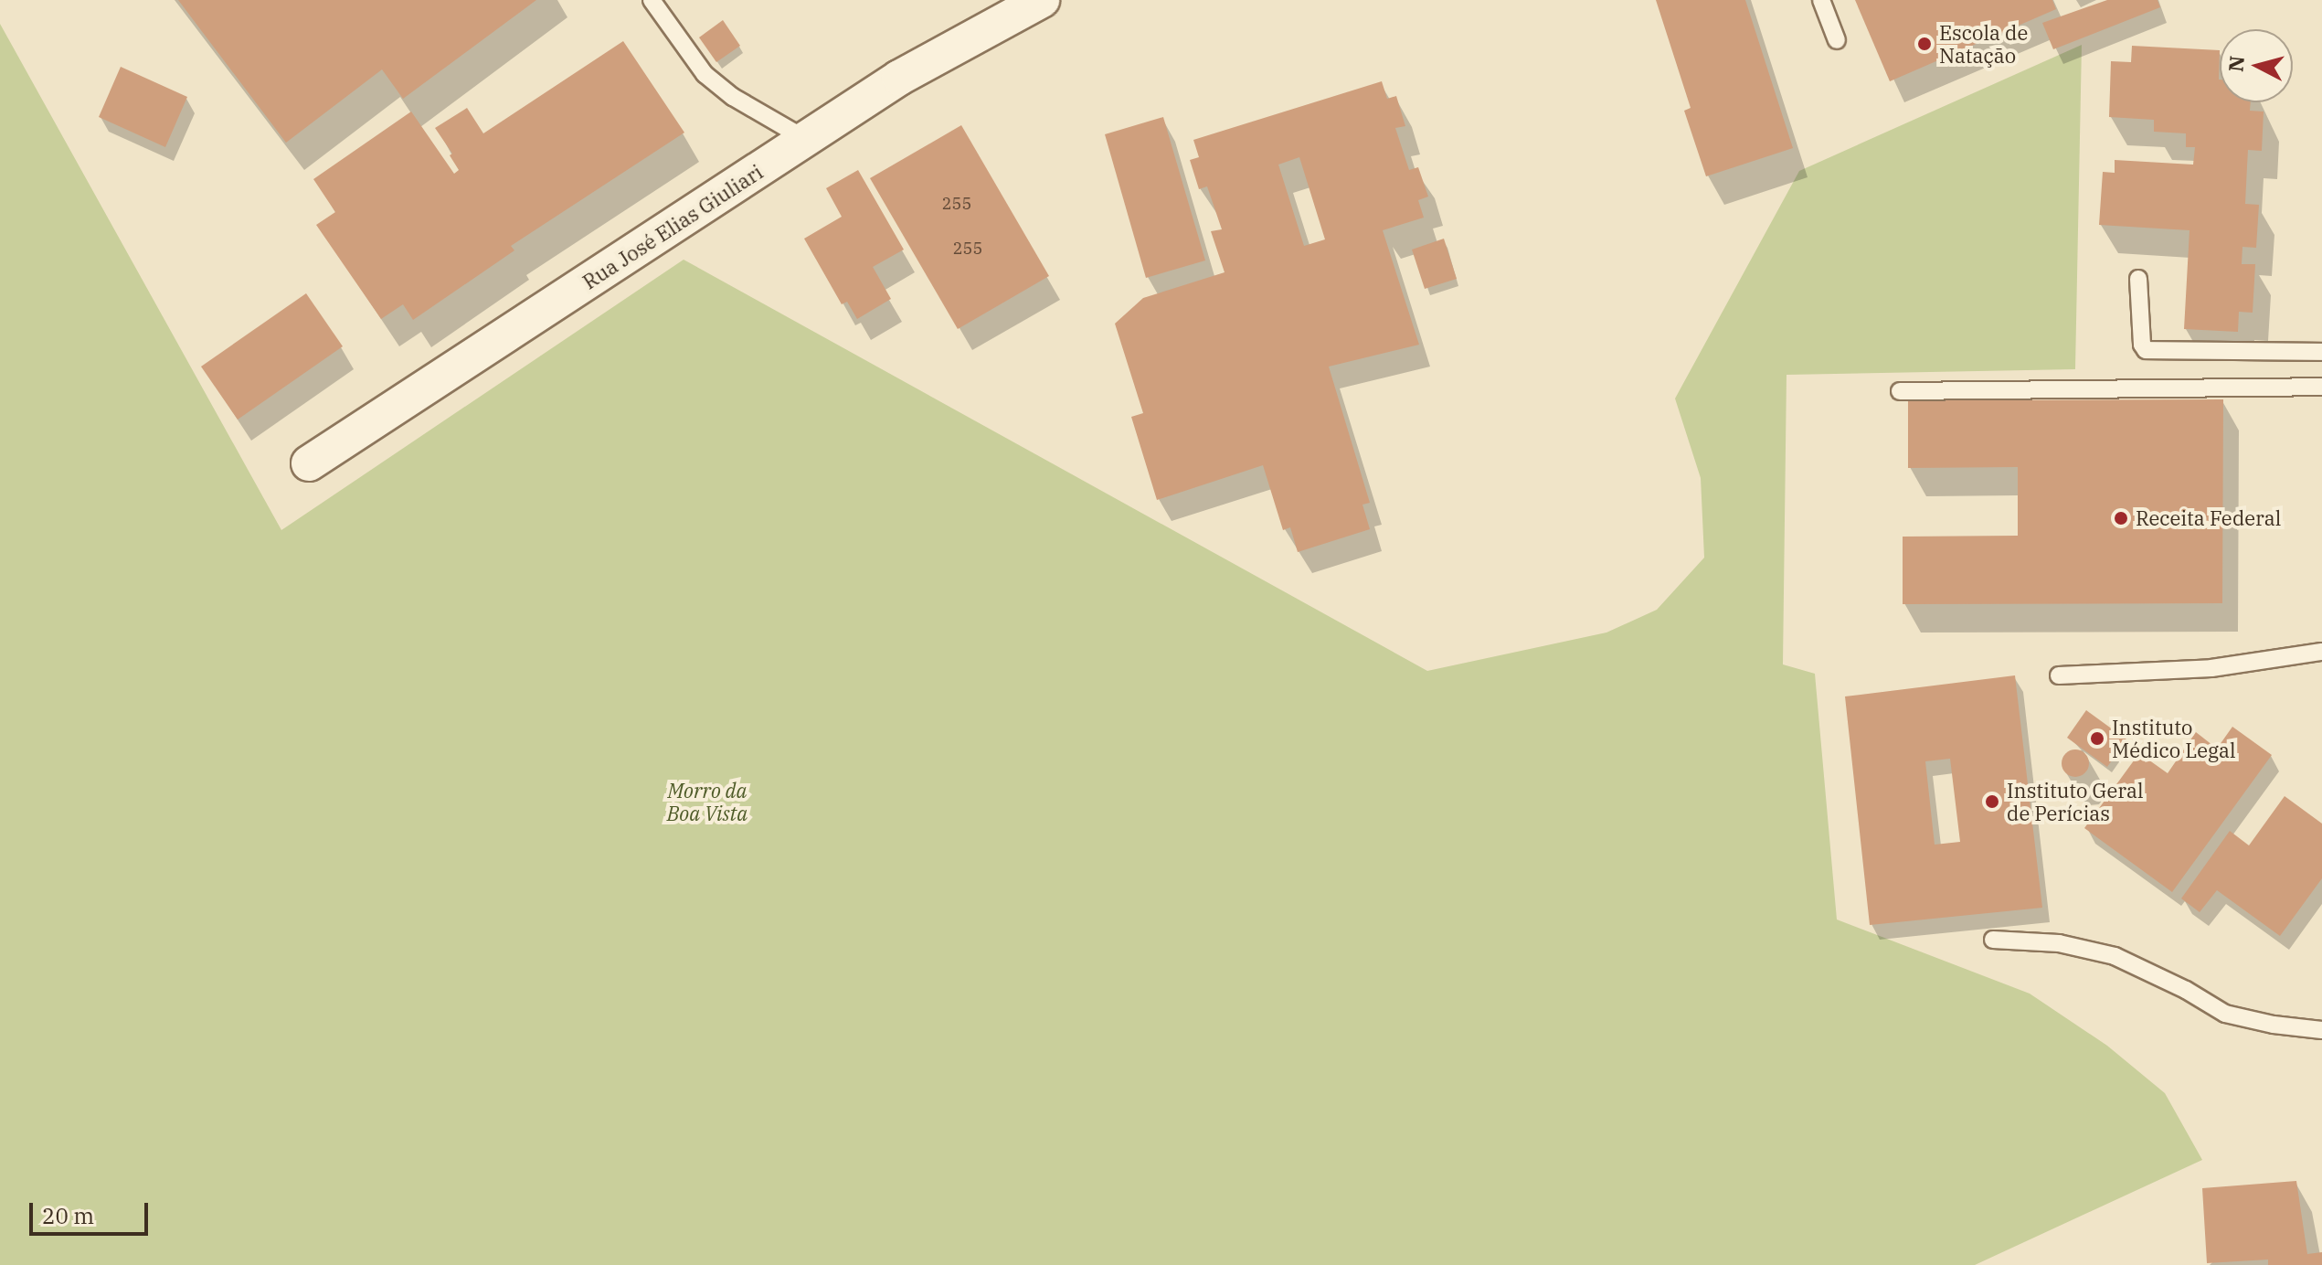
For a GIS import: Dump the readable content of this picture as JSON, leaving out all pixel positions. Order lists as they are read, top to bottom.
{
  "streets": {
    "street": ["Rua José Elias Giuliari"]
  },
  "parks": ["Morro da Boa Vista"],
  "places": [
    "Escola de Natação",
    "Receita Federal",
    "Instituto Médico Legal",
    "Instituto Geral de Perícias"
  ],
  "house_numbers": ["255", "255"],
  "scale_bar": "20 m",
  "north": "left"
}
